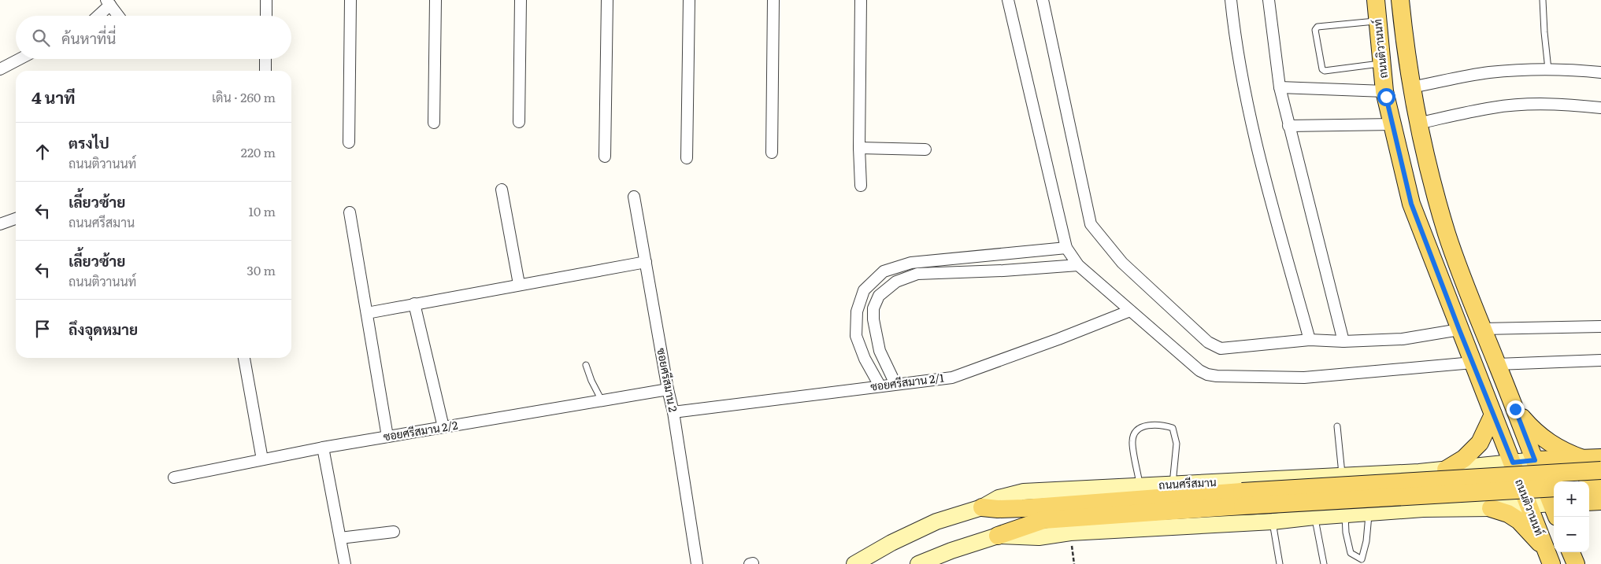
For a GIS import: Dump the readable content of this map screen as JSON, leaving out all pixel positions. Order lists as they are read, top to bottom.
{
  "streets": {
    "main road": ["ถนนติวานนท์", "ถนนศรีสมาน"],
    "street": ["ซอยศรีสมาน 2", "ซอยศรีสมาน 2/1", "ซอยศรีสมาน 2/2"]
  },
  "crossings": [
    ["ถนนติวานนท์", "ถนนศรีสมาน"],
    ["ซอยศรีสมาน 2", "ซอยศรีสมาน 2/1"],
    ["ซอยศรีสมาน 2", "ซอยศรีสมาน 2/2"]
  ],
  "page": {
    "search": "ค้นหาที่นี่",
    "heading": ["4 นาที", "เดิน · 260 m"],
    "list": [
      ["ตรงไป", "ถนนติวานนท์", "220 m"],
      ["เลี้ยวซ้าย", "ถนนศรีสมาน", "10 m"],
      ["เลี้ยวซ้าย", "ถนนติวานนท์", "30 m"],
      "ถึงจุดหมาย"
    ],
    "map_buttons": ["+", "−"]
  }
}
